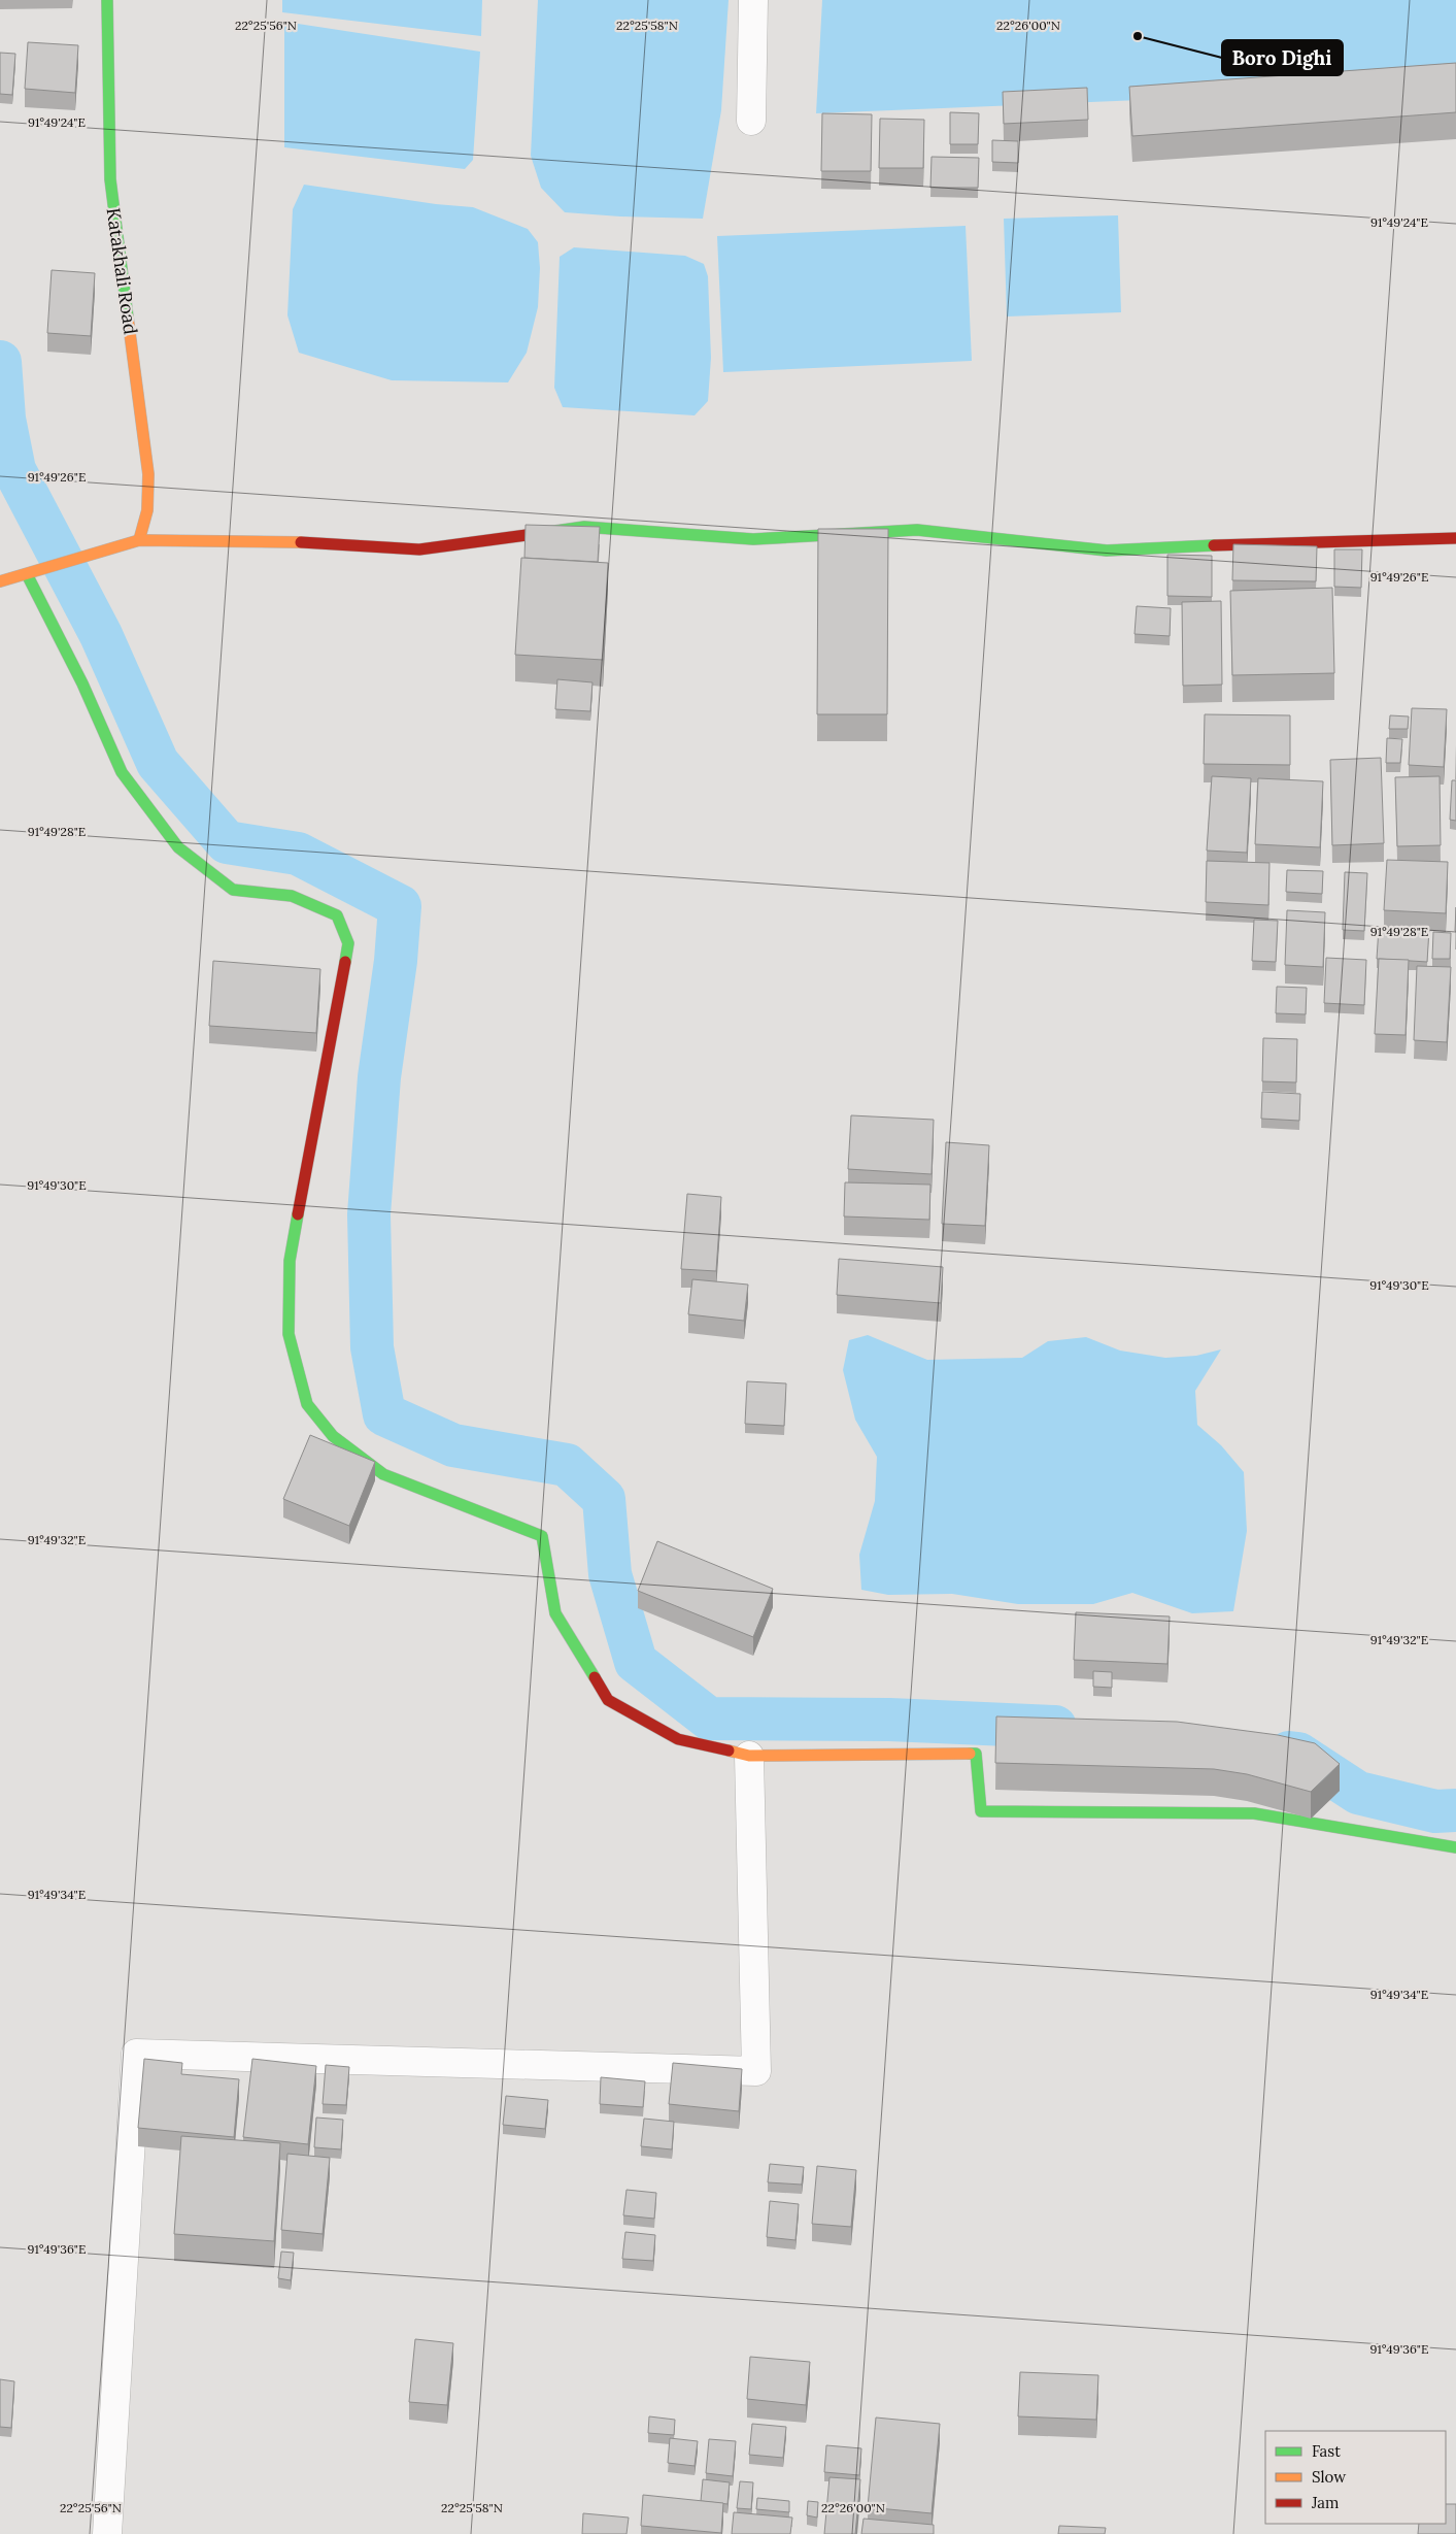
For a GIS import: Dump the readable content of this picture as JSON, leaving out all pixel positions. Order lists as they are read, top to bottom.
{
  "streets": {
    "street": ["Katakhali Road"]
  },
  "places": ["Boro Dighi"],
  "legend": ["Fast", "Slow", "Jam"],
  "coordinates": [
    "22°25'56\"N",
    "22°25'58\"N",
    "22°26'00\"N",
    "91°49'24\"E",
    "91°49'26\"E",
    "91°49'28\"E",
    "91°49'30\"E",
    "91°49'32\"E",
    "91°49'34\"E",
    "91°49'36\"E"
  ]
}
